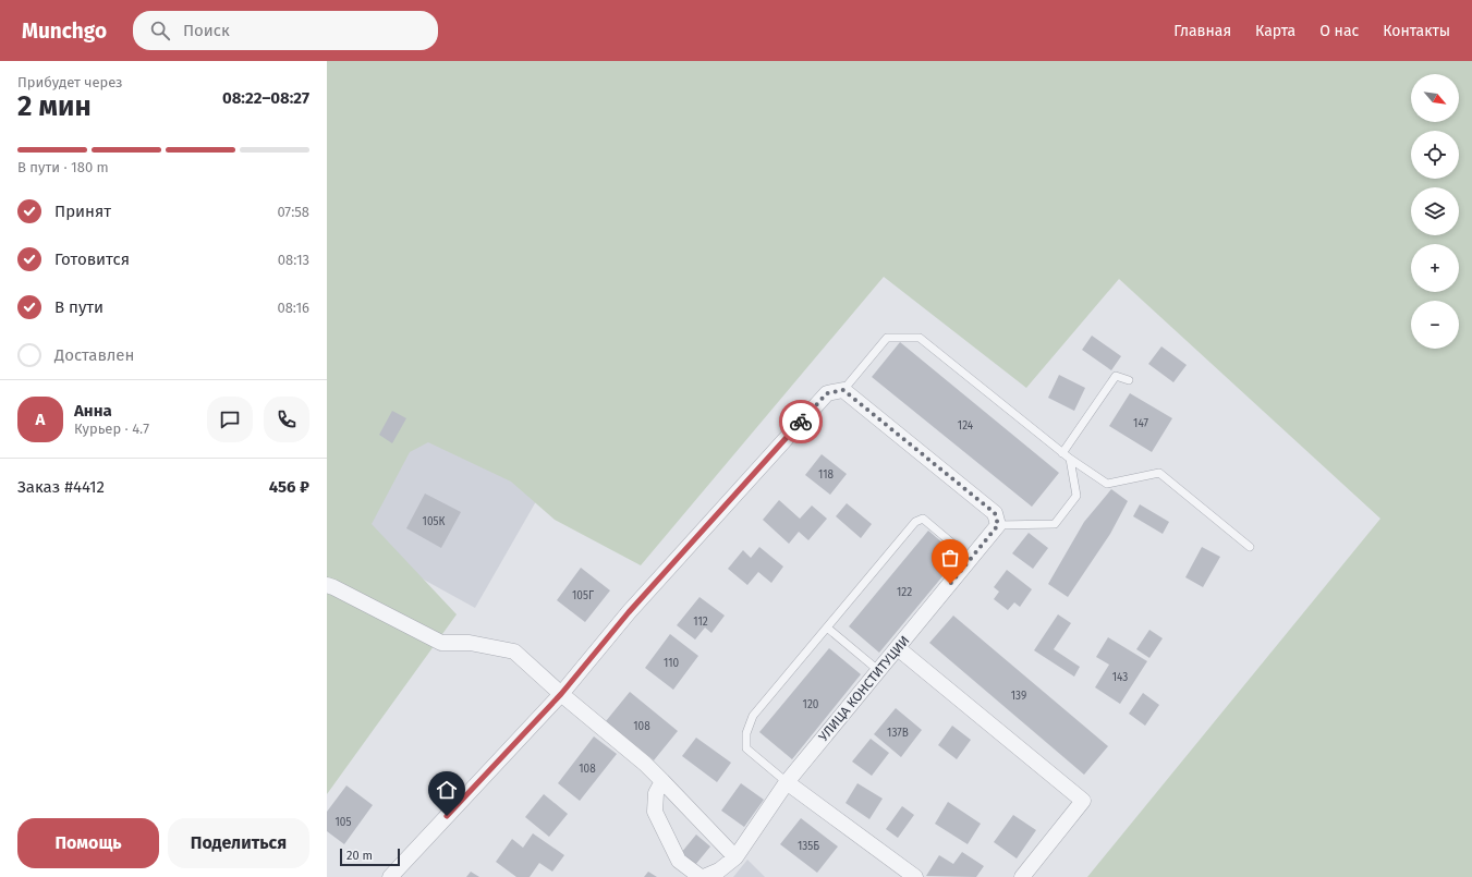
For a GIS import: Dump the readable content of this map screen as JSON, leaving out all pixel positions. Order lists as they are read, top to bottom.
{
  "streets": {
    "street": ["УЛИЦА КОНСТИТУЦИИ"]
  },
  "house_numbers": [
    "147",
    "124",
    "118",
    "105К",
    "122",
    "105Г",
    "112",
    "110",
    "143",
    "139",
    "120",
    "108",
    "137В",
    "108",
    "105",
    "135Б"
  ],
  "scale_bar": "20 m",
  "north": "bottom right",
  "page": {
    "header": "Munchgo",
    "search": "Поиск",
    "nav": [
      "Главная",
      "Карта",
      "О нас",
      "Контакты"
    ],
    "heading": ["2 мин", "Прибудет через", "08:22–08:27"],
    "panel": [
      "Анна",
      "Курьер · 4.7",
      "Заказ #4412",
      "456 ₽"
    ],
    "map_buttons": ["+", "−"],
    "bar": "В пути · 180 m",
    "list": [
      ["Принят", "07:58"],
      ["Готовится", "08:13"],
      ["В пути", "08:16"],
      "Доставлен"
    ],
    "round": "А",
    "buttons": ["Помощь", "Поделиться"],
    "scale": "20 m"
  }
}
